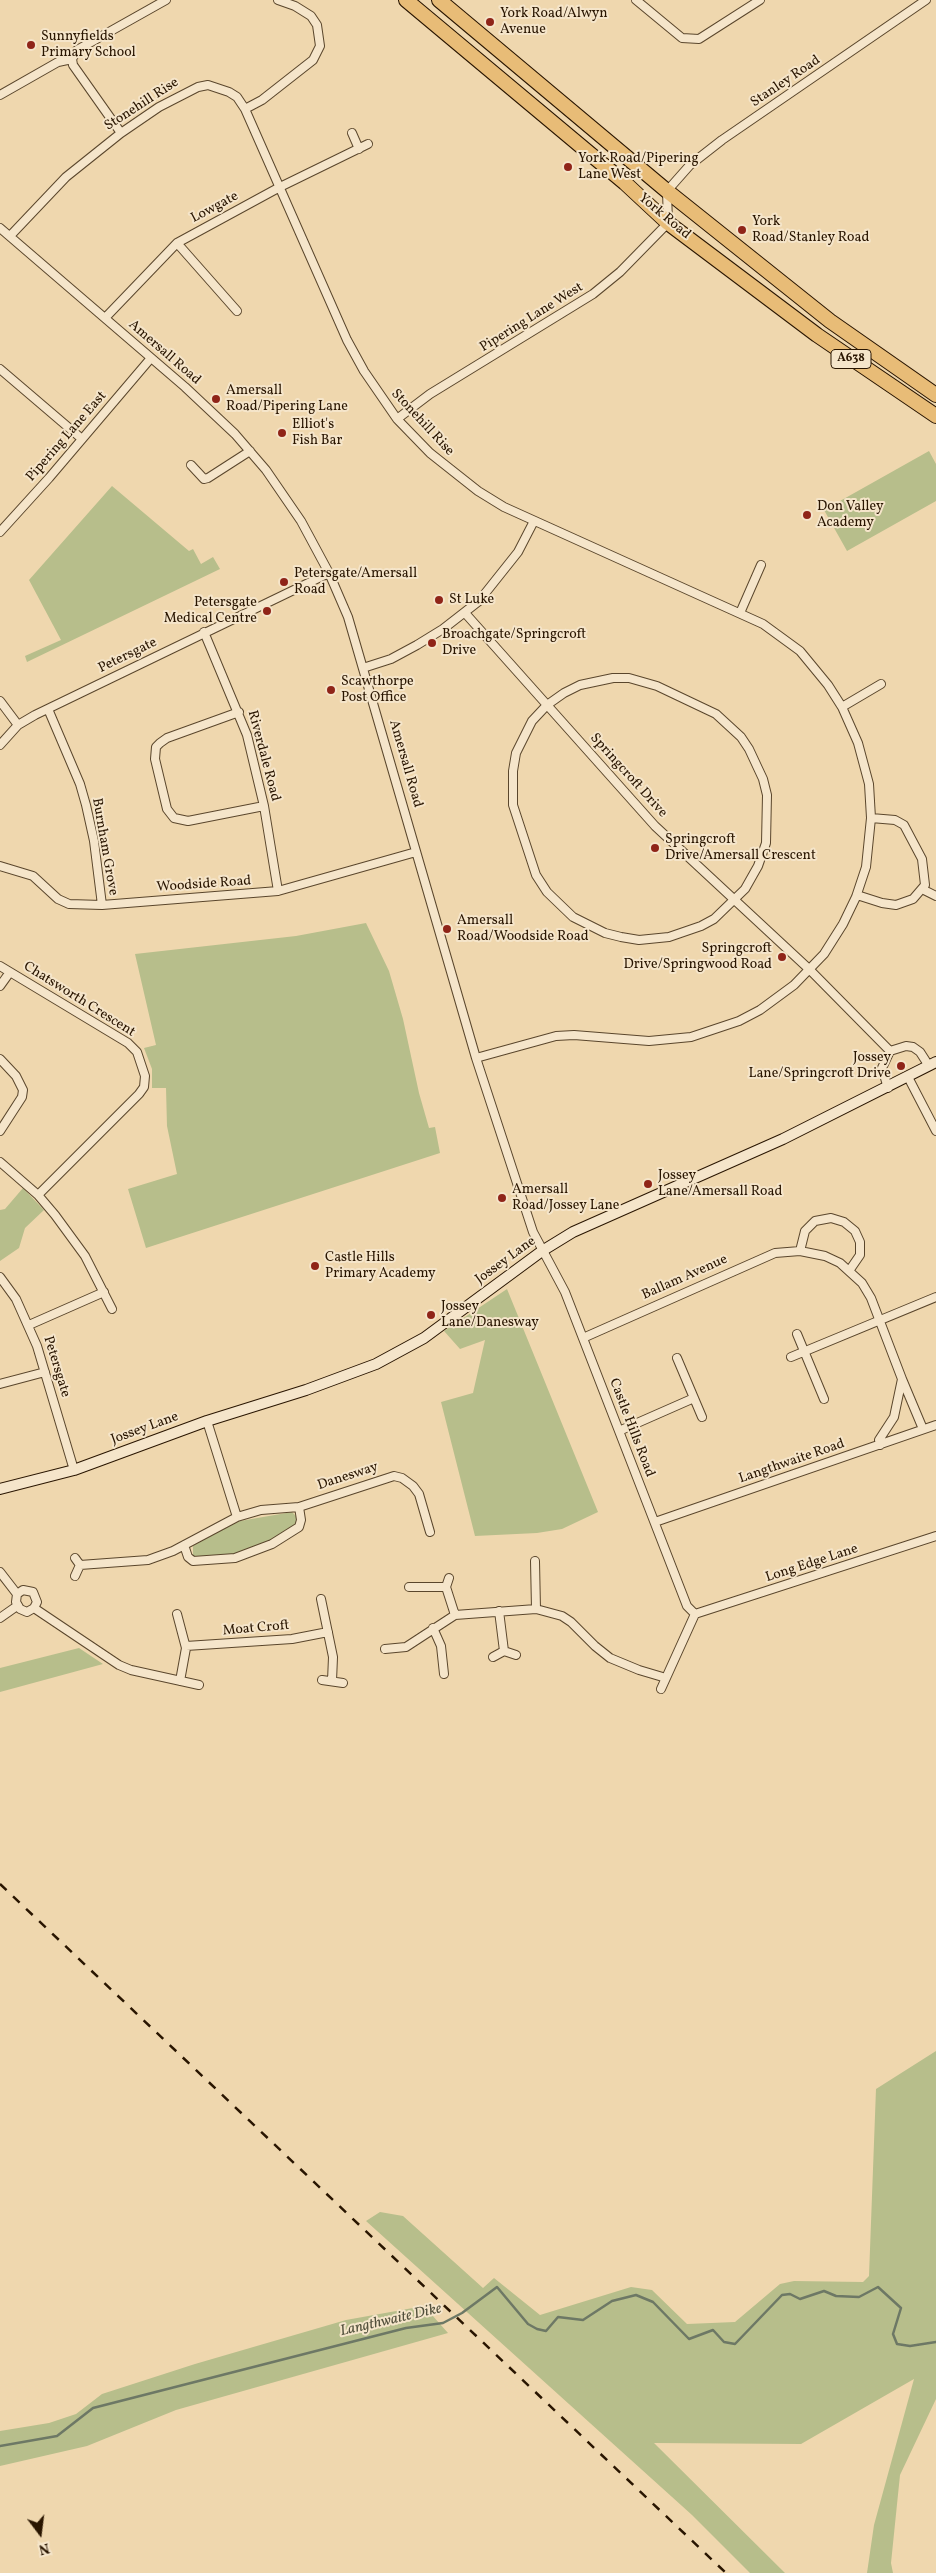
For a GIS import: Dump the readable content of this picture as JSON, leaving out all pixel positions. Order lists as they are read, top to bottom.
{
  "streets": {
    "highway": ["York Road", "A638"],
    "street": [
      "Stanley Road",
      "Stonehill Rise",
      "Lowgate",
      "Pipering Lane West",
      "Amersall Road",
      "Pipering Lane East",
      "Petersgate",
      "Riverdale Road",
      "Springcroft Drive",
      "Burnham Grove",
      "Woodside Road",
      "Chatsworth Crescent",
      "Jossey Lane",
      "Ballam Avenue",
      "Castle Hills Road",
      "Langthwaite Road",
      "Danesway",
      "Long Edge Lane",
      "Moat Croft"
    ]
  },
  "crossings": [
    ["Stanley Road", "York Road"],
    ["Stonehill Rise", "Lowgate"],
    ["Stonehill Rise", "Pipering Lane West"],
    ["Stonehill Rise", "Amersall Road"],
    ["Stonehill Rise", "Springcroft Drive"],
    ["Lowgate", "Amersall Road"],
    ["York Road", "Pipering Lane West"],
    ["Amersall Road", "Pipering Lane East"],
    ["Amersall Road", "Petersgate"],
    ["Amersall Road", "Woodside Road"],
    ["Amersall Road", "Jossey Lane"],
    ["Amersall Road", "Castle Hills Road"],
    ["Petersgate", "Riverdale Road"],
    ["Petersgate", "Burnham Grove"],
    ["Petersgate", "Jossey Lane"],
    ["Riverdale Road", "Woodside Road"],
    ["Burnham Grove", "Woodside Road"],
    ["Jossey Lane", "Castle Hills Road"],
    ["Ballam Avenue", "Castle Hills Road"],
    ["Ballam Avenue", "Langthwaite Road"],
    ["Castle Hills Road", "Langthwaite Road"],
    ["Castle Hills Road", "Long Edge Lane"]
  ],
  "water": ["Langthwaite Dike"],
  "places": [
    "York Road/Alwyn Avenue",
    "Sunnyfields Primary School",
    "York Road/Pipering Lane West",
    "York Road/Stanley Road",
    "Amersall Road/Pipering Lane",
    "Elliot's Fish Bar",
    "Don Valley Academy",
    "Petersgate/Amersall Road",
    "St Luke",
    "Petersgate Medical Centre",
    "Broachgate/Springcroft Drive",
    "Scawthorpe Post Office",
    "Springcroft Drive/Amersall Crescent",
    "Amersall Road/Woodside Road",
    "Springcroft Drive/Springwood Road",
    "Jossey Lane/Springcroft Drive",
    "Jossey Lane/Amersall Road",
    "Amersall Road/Jossey Lane",
    "Castle Hills Primary Academy",
    "Jossey Lane/Danesway"
  ],
  "north": "bottom"
}
